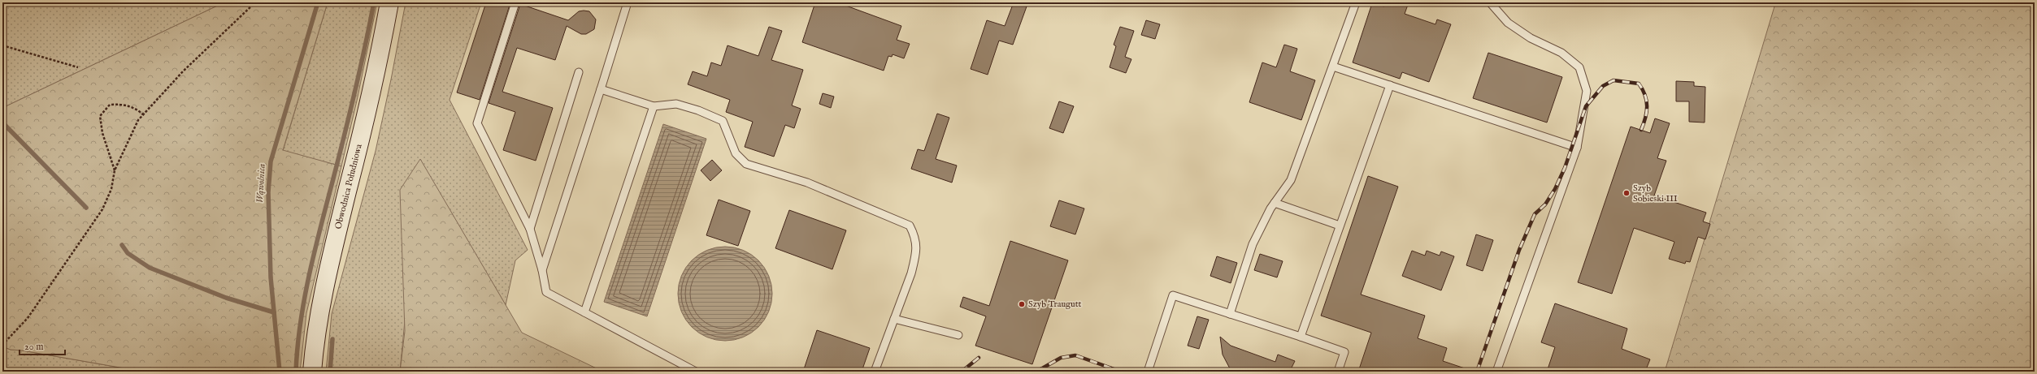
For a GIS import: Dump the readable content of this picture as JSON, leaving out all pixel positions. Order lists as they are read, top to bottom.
{
  "streets": {
    "main road": ["Obwodnica Południowa"]
  },
  "water": ["Wąwolnica"],
  "places": ["Szyb Sobieski III", "Szyb Traugutt"],
  "scale_bar": "20 m"
}
